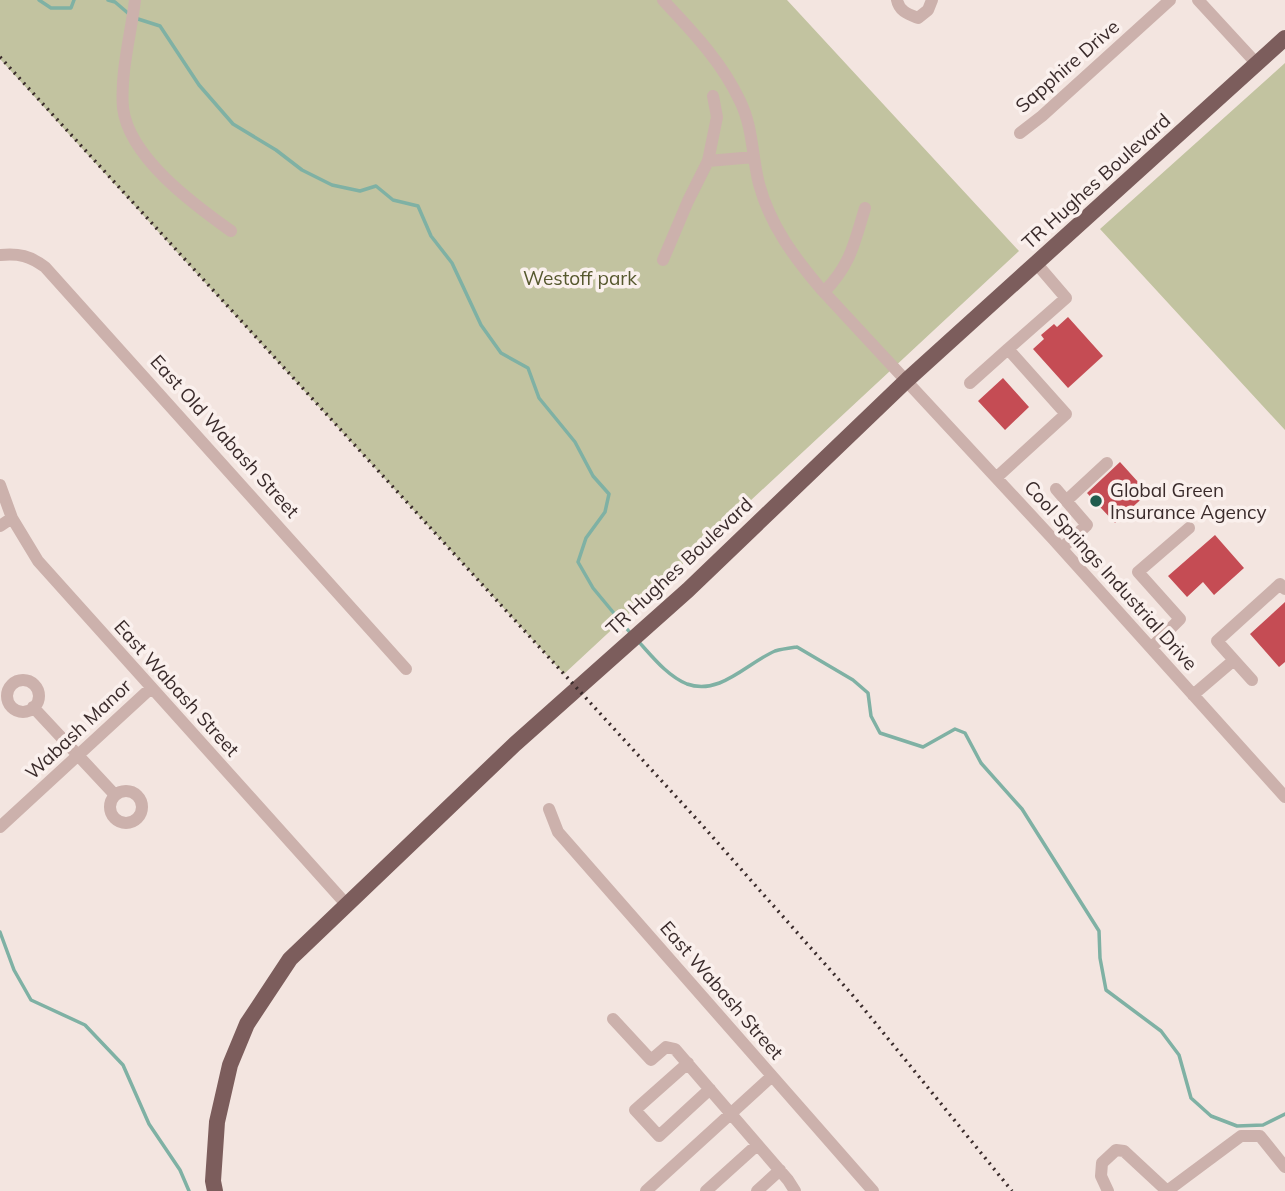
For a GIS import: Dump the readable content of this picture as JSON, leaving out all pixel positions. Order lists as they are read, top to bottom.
{
  "streets": {
    "main road": ["TR Hughes Boulevard"],
    "street": [
      "Sapphire Drive",
      "East Old Wabash Street",
      "Cool Springs Industrial Drive",
      "East Wabash Street",
      "Wabash Manor"
    ]
  },
  "crossings": [
    ["TR Hughes Boulevard", "Cool Springs Industrial Drive"],
    ["TR Hughes Boulevard", "East Wabash Street"],
    ["East Wabash Street", "Wabash Manor"]
  ],
  "parks": ["Westoff park"],
  "places": ["Global Green Insurance Agency"]
}
